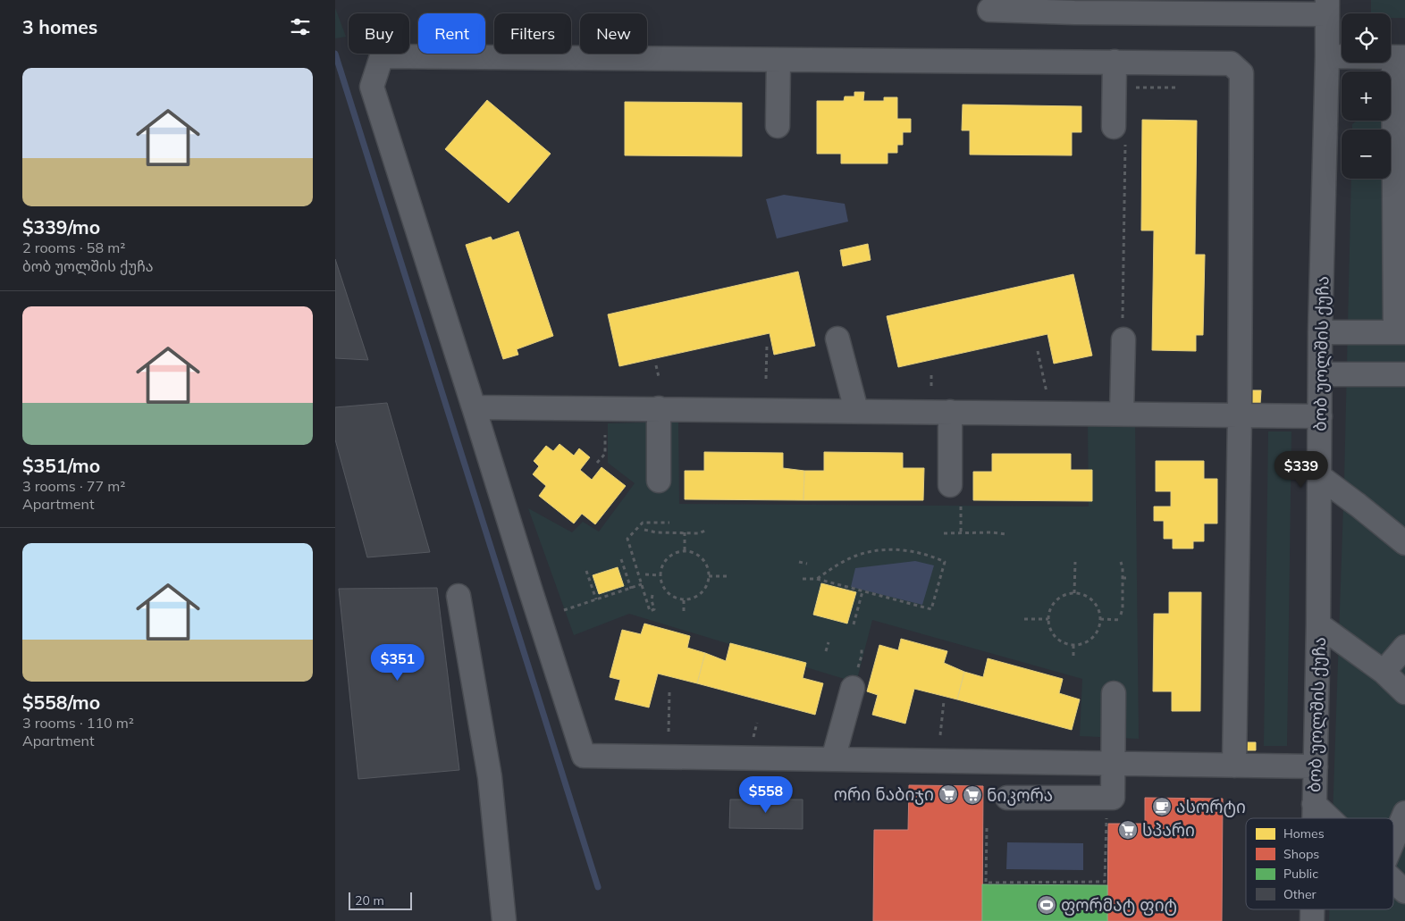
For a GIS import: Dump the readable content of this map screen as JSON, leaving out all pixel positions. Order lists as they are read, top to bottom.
{
  "streets": {
    "street": ["ბობ უოლშის ქუჩა"]
  },
  "places": {
    "supermarket": ["ორი ნაბიჯი", "ნიკორა", "სპარი"],
    "cafe": ["ასორტი"],
    "sports": ["ფორმატ ფიტ"]
  },
  "legend": [
    "Homes",
    "Shops",
    "Public",
    "Other"
  ],
  "scale_bar": "20 m",
  "page": {
    "heading": "3 homes",
    "map_buttons": ["+", "−"],
    "chip": [
      "Buy",
      "Rent",
      "Filters",
      "New"
    ],
    "list": [
      {
        "name": "$339/mo",
        "note": "2 rooms · 58 m² · ბობ უოლშის ქუჩა"
      },
      {
        "name": "$351/mo",
        "note": "3 rooms · 77 m² · Apartment"
      },
      {
        "name": "$558/mo",
        "note": "3 rooms · 110 m² · Apartment"
      }
    ],
    "price": ["$339", "$351", "$558"],
    "scale": "20 m"
  }
}
